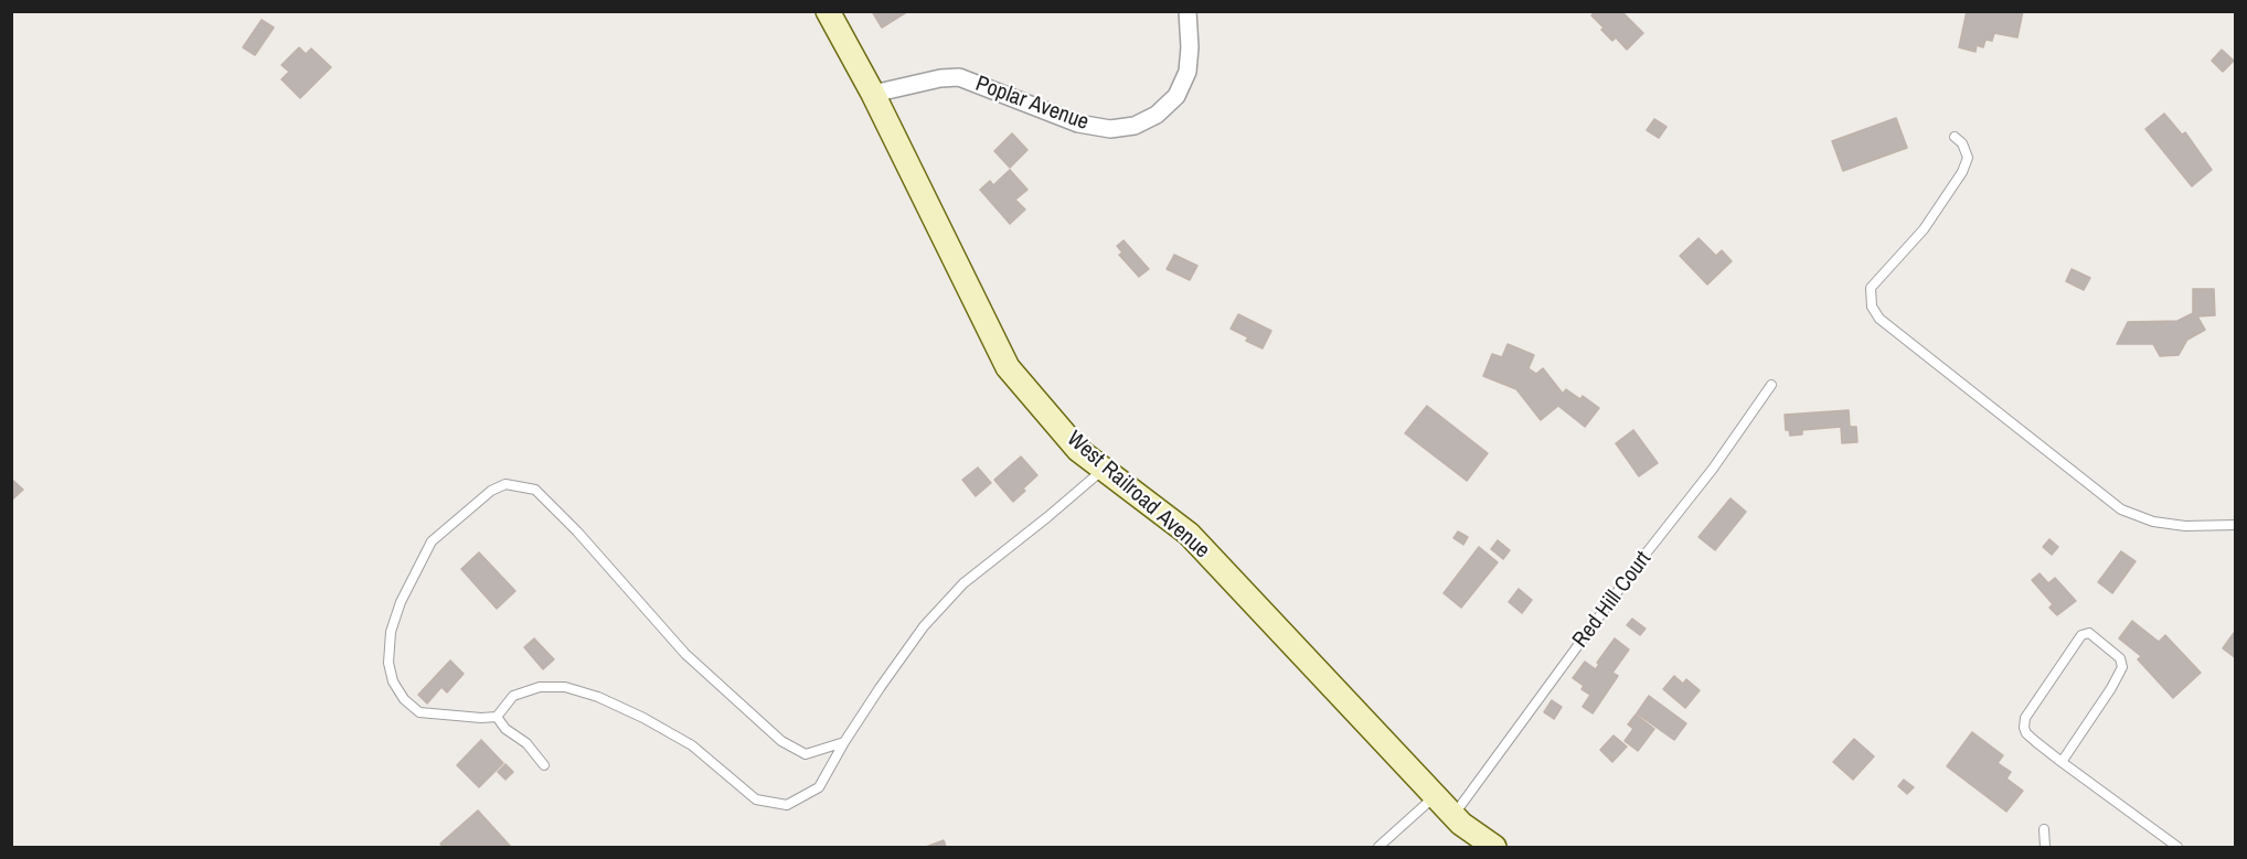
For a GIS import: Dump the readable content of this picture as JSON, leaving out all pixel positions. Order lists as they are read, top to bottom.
{
  "streets": {
    "main road": ["West Railroad Avenue"],
    "street": ["Poplar Avenue"],
    "lane": ["Red Hill Court"]
  },
  "crossings": [
    ["Poplar Avenue", "West Railroad Avenue"],
    ["West Railroad Avenue", "Red Hill Court"]
  ]
}
